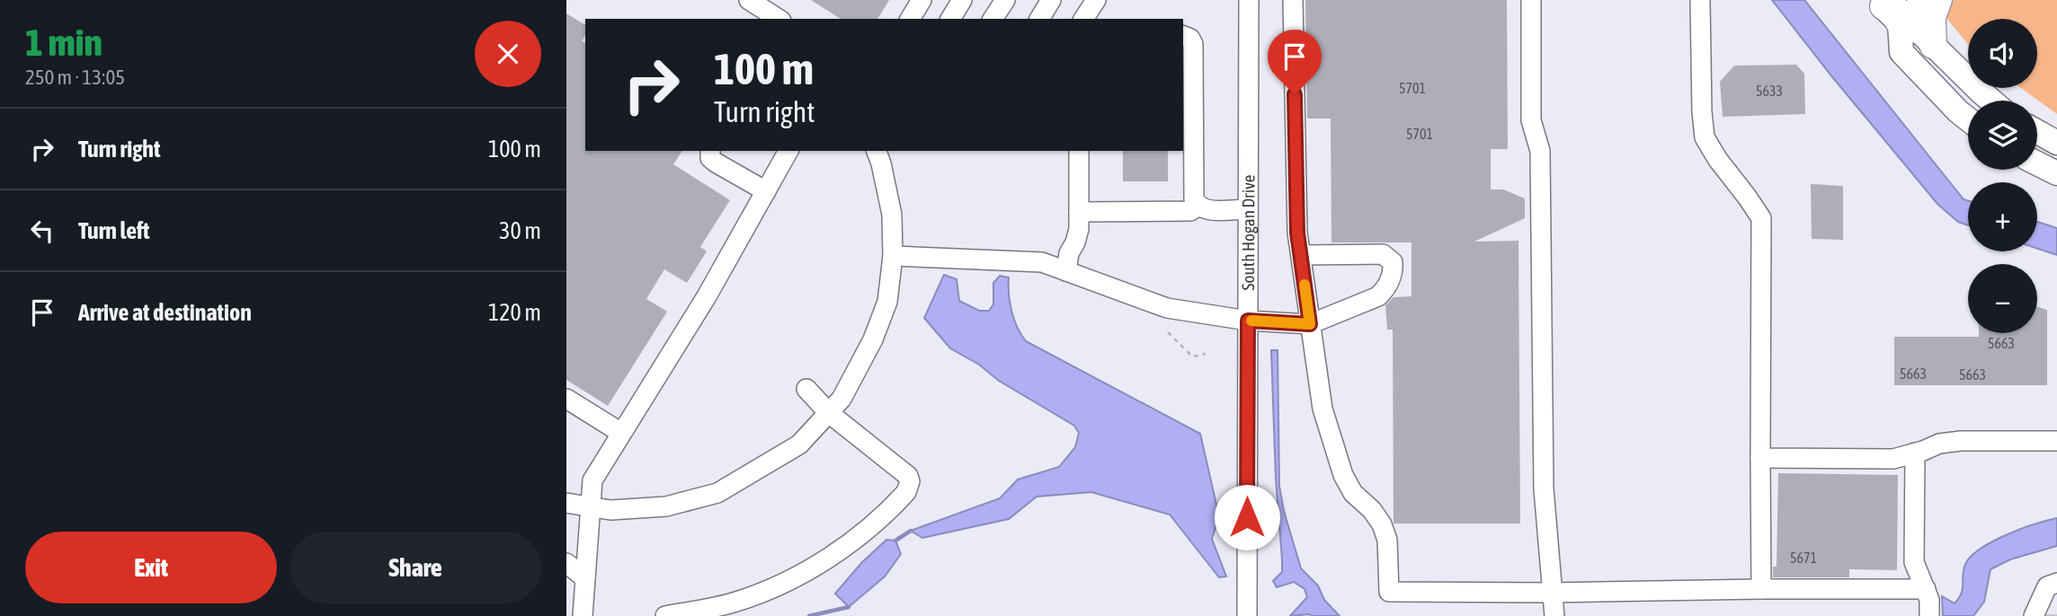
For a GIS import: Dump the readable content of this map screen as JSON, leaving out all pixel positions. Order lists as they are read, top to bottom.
{
  "streets": {
    "street": ["South Hogan Drive"]
  },
  "house_numbers": [
    "5701",
    "5633",
    "5701",
    "5663",
    "5663",
    "5663",
    "5671"
  ],
  "page": {
    "heading": ["1 min", "250 m · 13:05"],
    "map_buttons": ["+", "−"],
    "turn": ["100 m", "Turn right"],
    "list": [
      {
        "name": "Turn right",
        "value": "100 m"
      },
      {
        "name": "Turn left",
        "value": "30 m"
      },
      {
        "name": "Arrive at destination",
        "value": "120 m"
      }
    ],
    "buttons": ["Exit", "Share"]
  }
}
